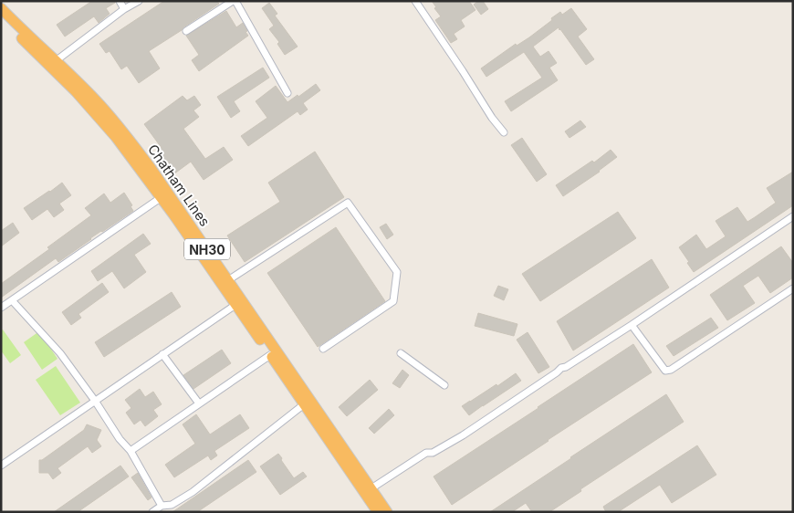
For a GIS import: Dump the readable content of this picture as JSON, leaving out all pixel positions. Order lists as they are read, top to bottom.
{
  "streets": {
    "highway": ["Chatham Lines", "NH30"]
  }
}
